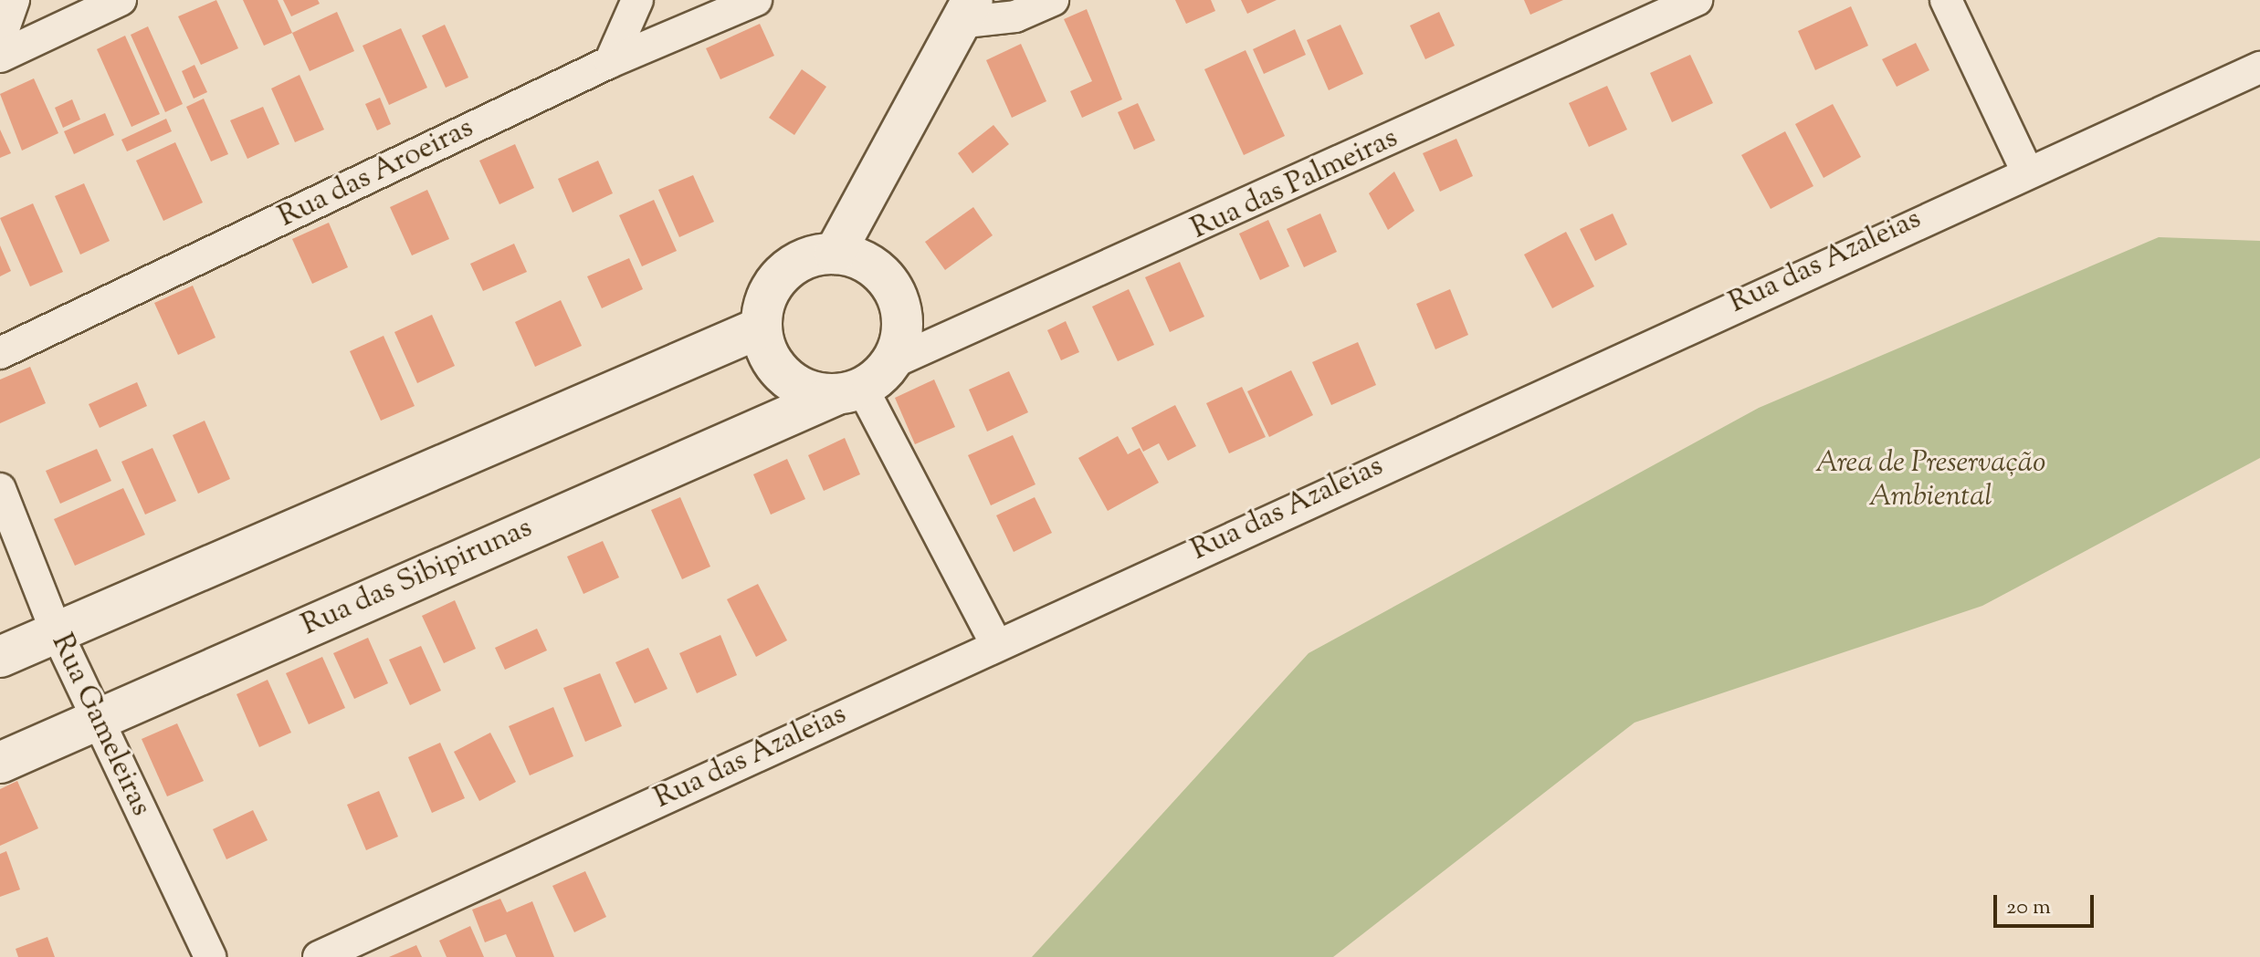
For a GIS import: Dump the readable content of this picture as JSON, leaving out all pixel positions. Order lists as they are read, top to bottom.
{
  "streets": {
    "street": [
      "Rua das Aroeiras",
      "Rua das Palmeiras",
      "Rua das Azaleias",
      "Rua das Sibipirunas",
      "Rua Gameleiras"
    ]
  },
  "crossings": [
    ["Rua das Palmeiras", "Rua das Sibipirunas"],
    ["Rua das Sibipirunas", "Rua Gameleiras"]
  ],
  "parks": ["Area de Preservação Ambiental"],
  "scale_bar": "20 m"
}
